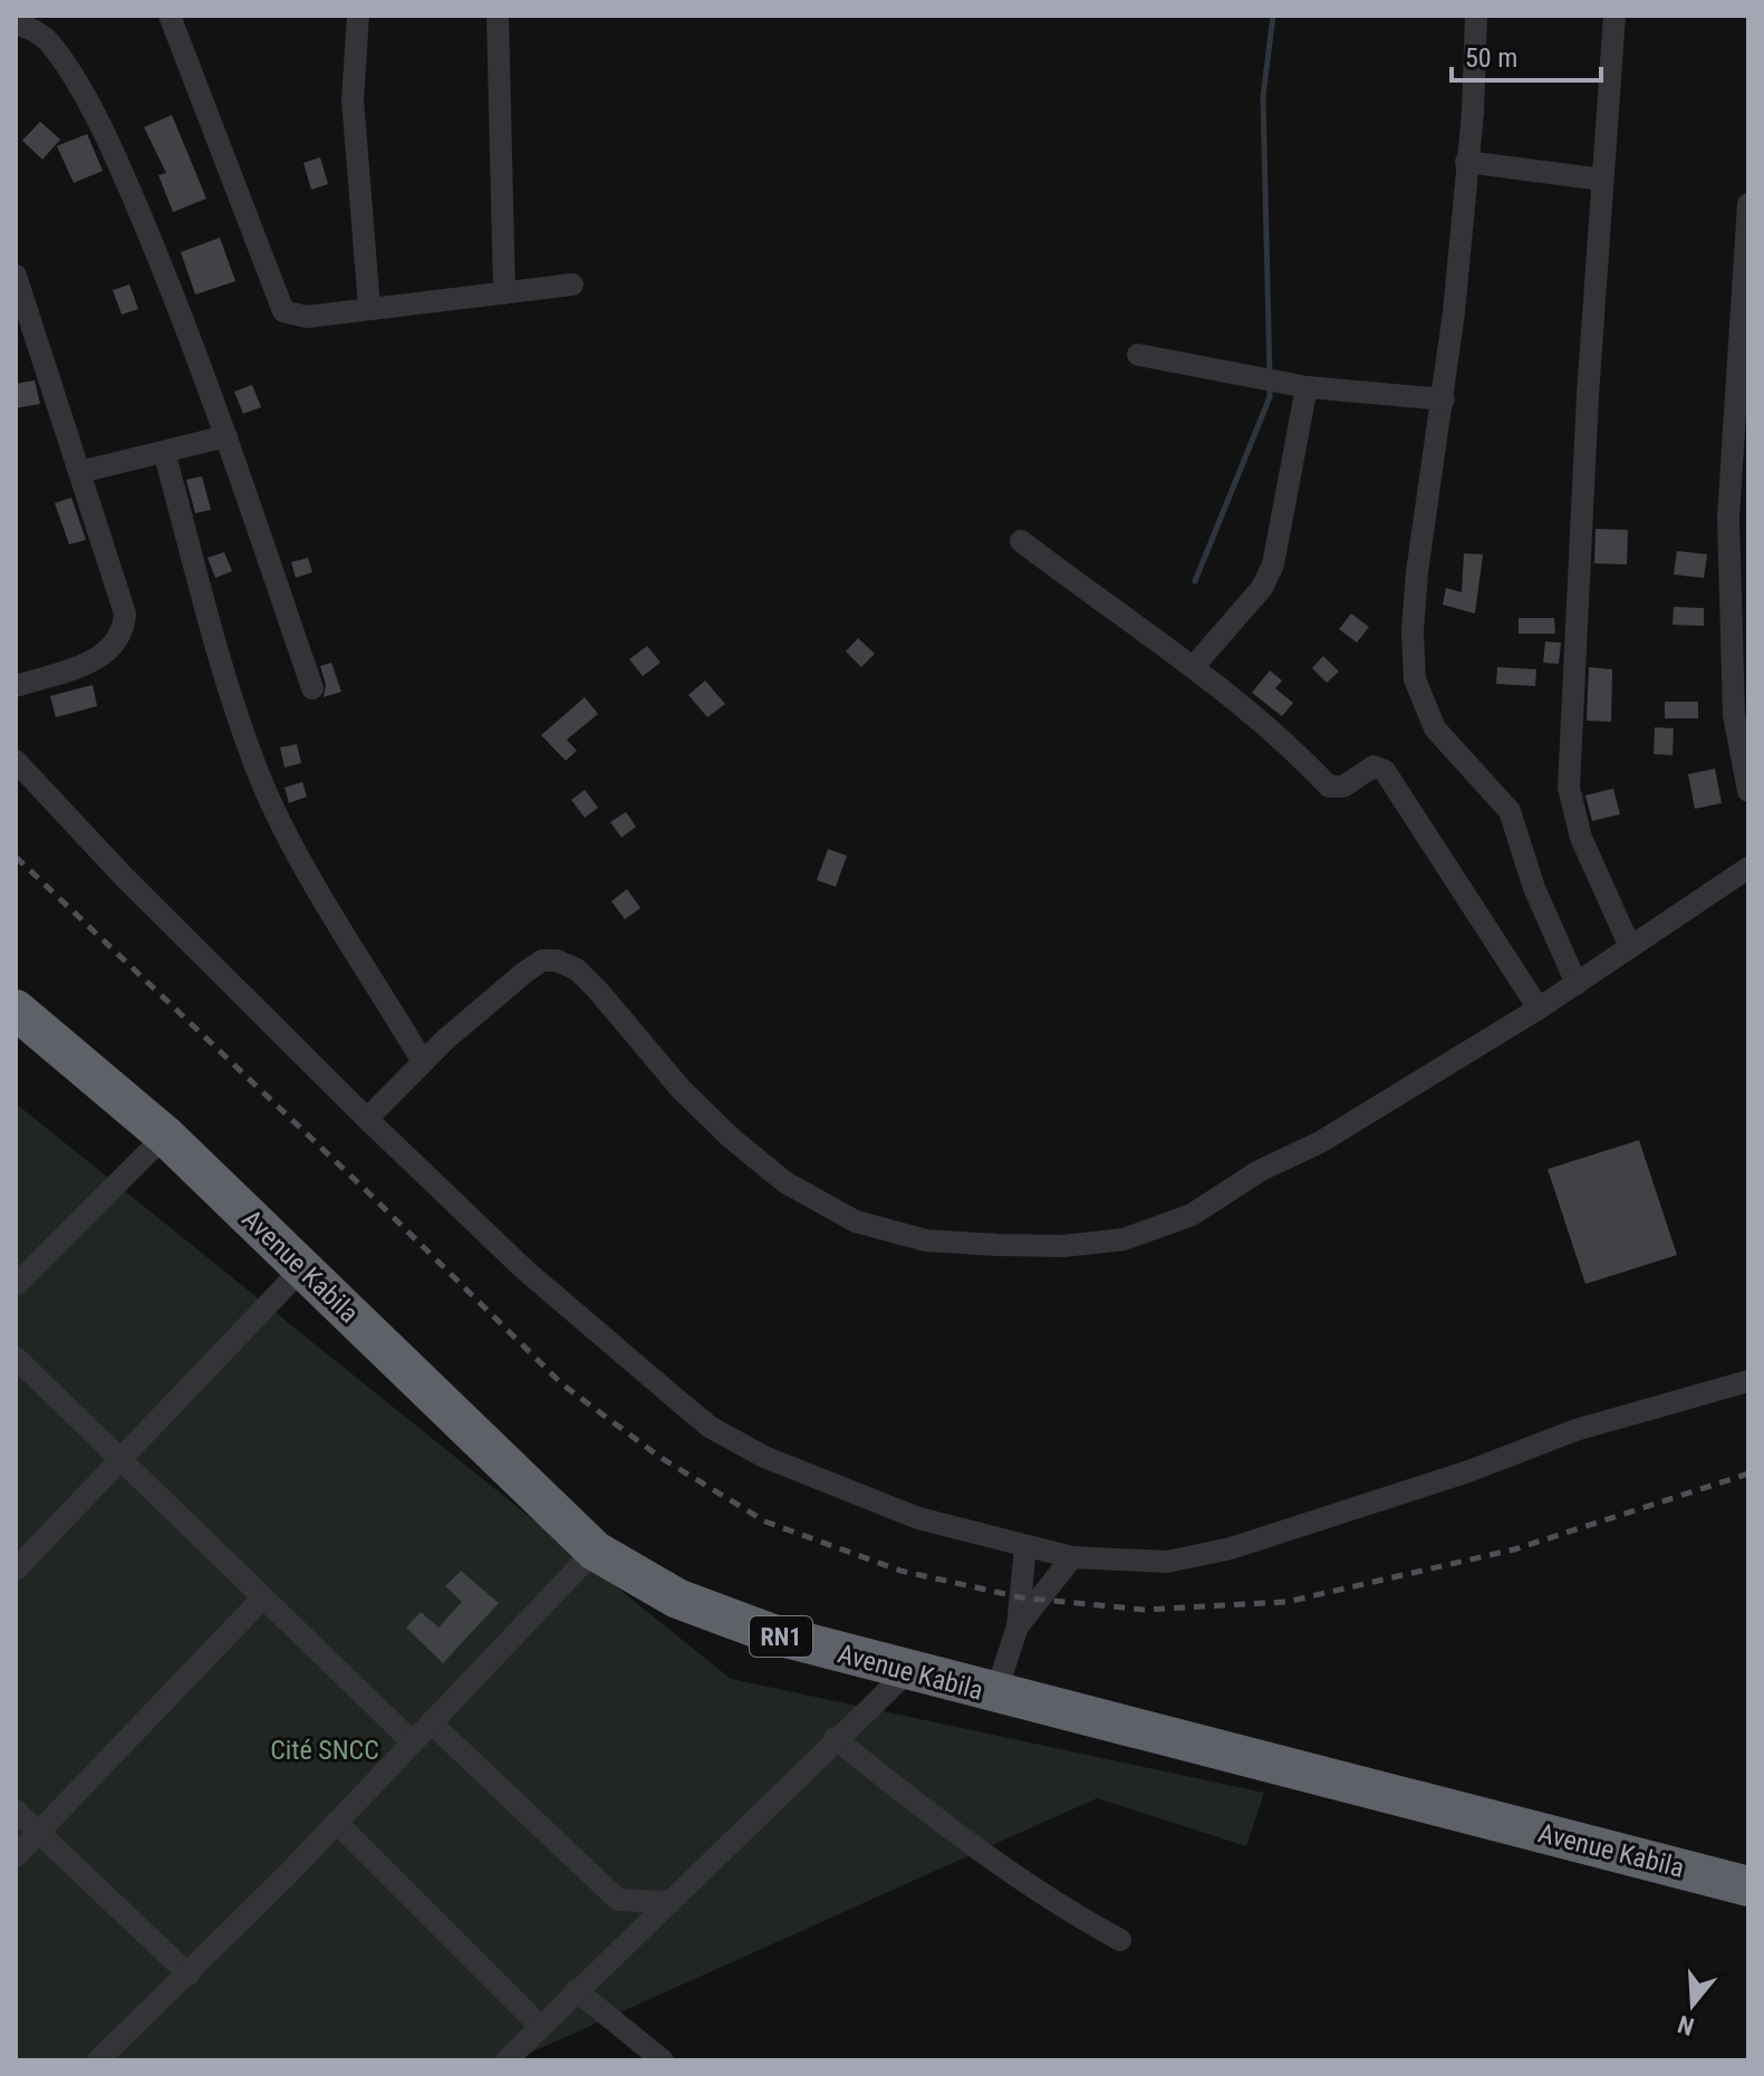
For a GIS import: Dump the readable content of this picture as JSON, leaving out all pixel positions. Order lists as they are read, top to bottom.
{
  "streets": {
    "highway": ["Avenue Kabila", "RN1"]
  },
  "parks": ["Cité SNCC"],
  "scale_bar": "50 m",
  "north": "bottom"
}
